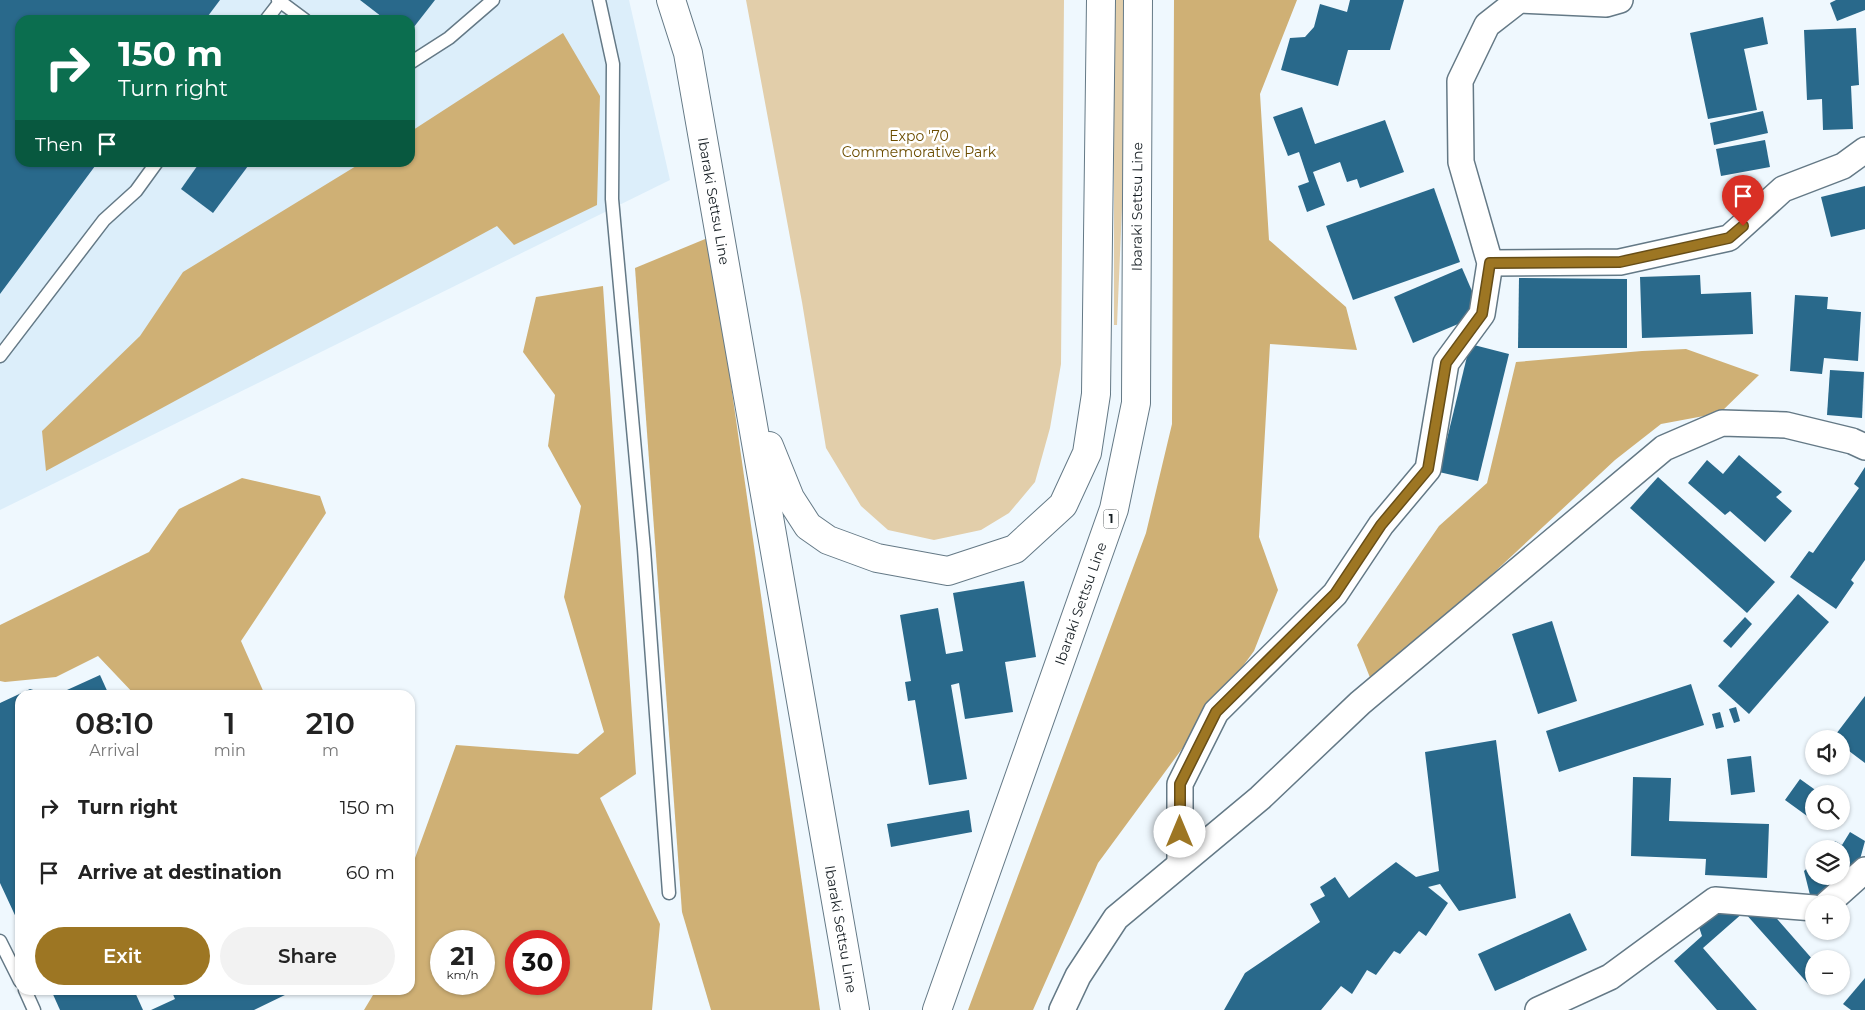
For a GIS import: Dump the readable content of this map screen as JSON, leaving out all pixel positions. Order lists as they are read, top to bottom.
{
  "streets": {
    "main road": ["Ibaraki Settsu Line", "1"]
  },
  "parks": ["Expo '70 Commemorative Park"],
  "page": {
    "turn": ["150 m", "Turn right"],
    "then": "Then",
    "eta": [
      "08:10",
      "Arrival",
      "1",
      "min",
      "210",
      "m"
    ],
    "map_buttons": ["+", "−"],
    "list": [
      {
        "name": "Turn right",
        "value": "150 m"
      },
      {
        "name": "Arrive at destination",
        "value": "60 m"
      }
    ],
    "buttons": ["Exit", "Share"],
    "speed": "21 km/h",
    "limit": "30"
  }
}
